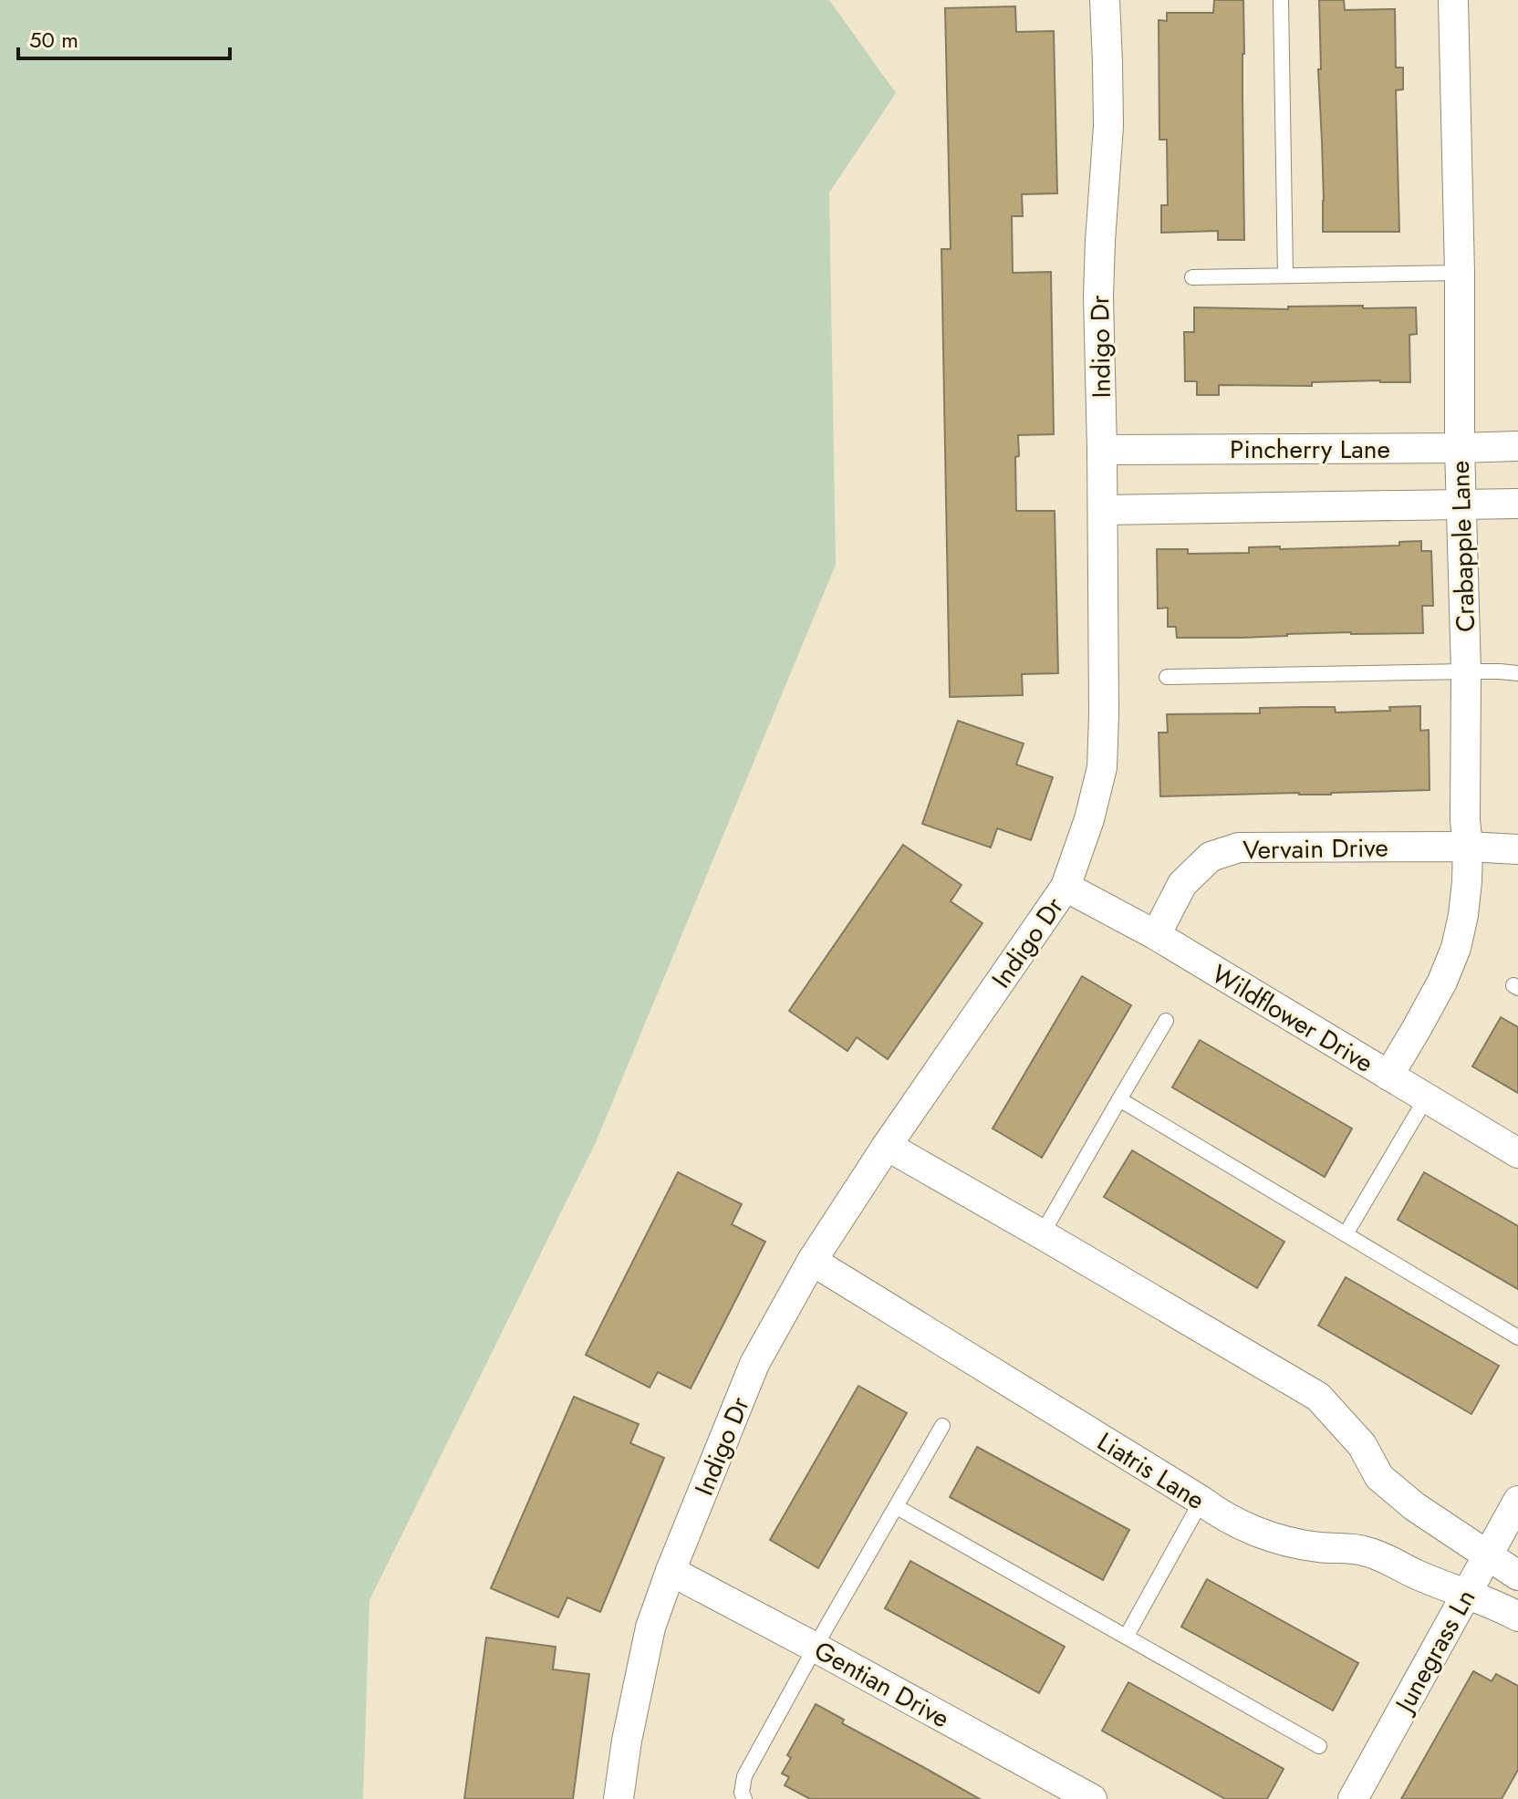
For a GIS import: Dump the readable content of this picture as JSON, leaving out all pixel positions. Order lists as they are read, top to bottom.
{
  "streets": {
    "street": [
      "Indigo Dr",
      "Pincherry Lane",
      "Crabapple Lane",
      "Vervain Drive",
      "Wildflower Drive",
      "Liatris Lane",
      "Junegrass Ln",
      "Gentian Drive"
    ]
  },
  "crossings": [
    ["Indigo Dr", "Pincherry Lane"],
    ["Indigo Dr", "Wildflower Drive"],
    ["Indigo Dr", "Liatris Lane"],
    ["Indigo Dr", "Gentian Drive"],
    ["Pincherry Lane", "Crabapple Lane"],
    ["Crabapple Lane", "Vervain Drive"],
    ["Crabapple Lane", "Wildflower Drive"],
    ["Vervain Drive", "Wildflower Drive"],
    ["Liatris Lane", "Junegrass Ln"]
  ],
  "scale_bar": "50 m"
}
